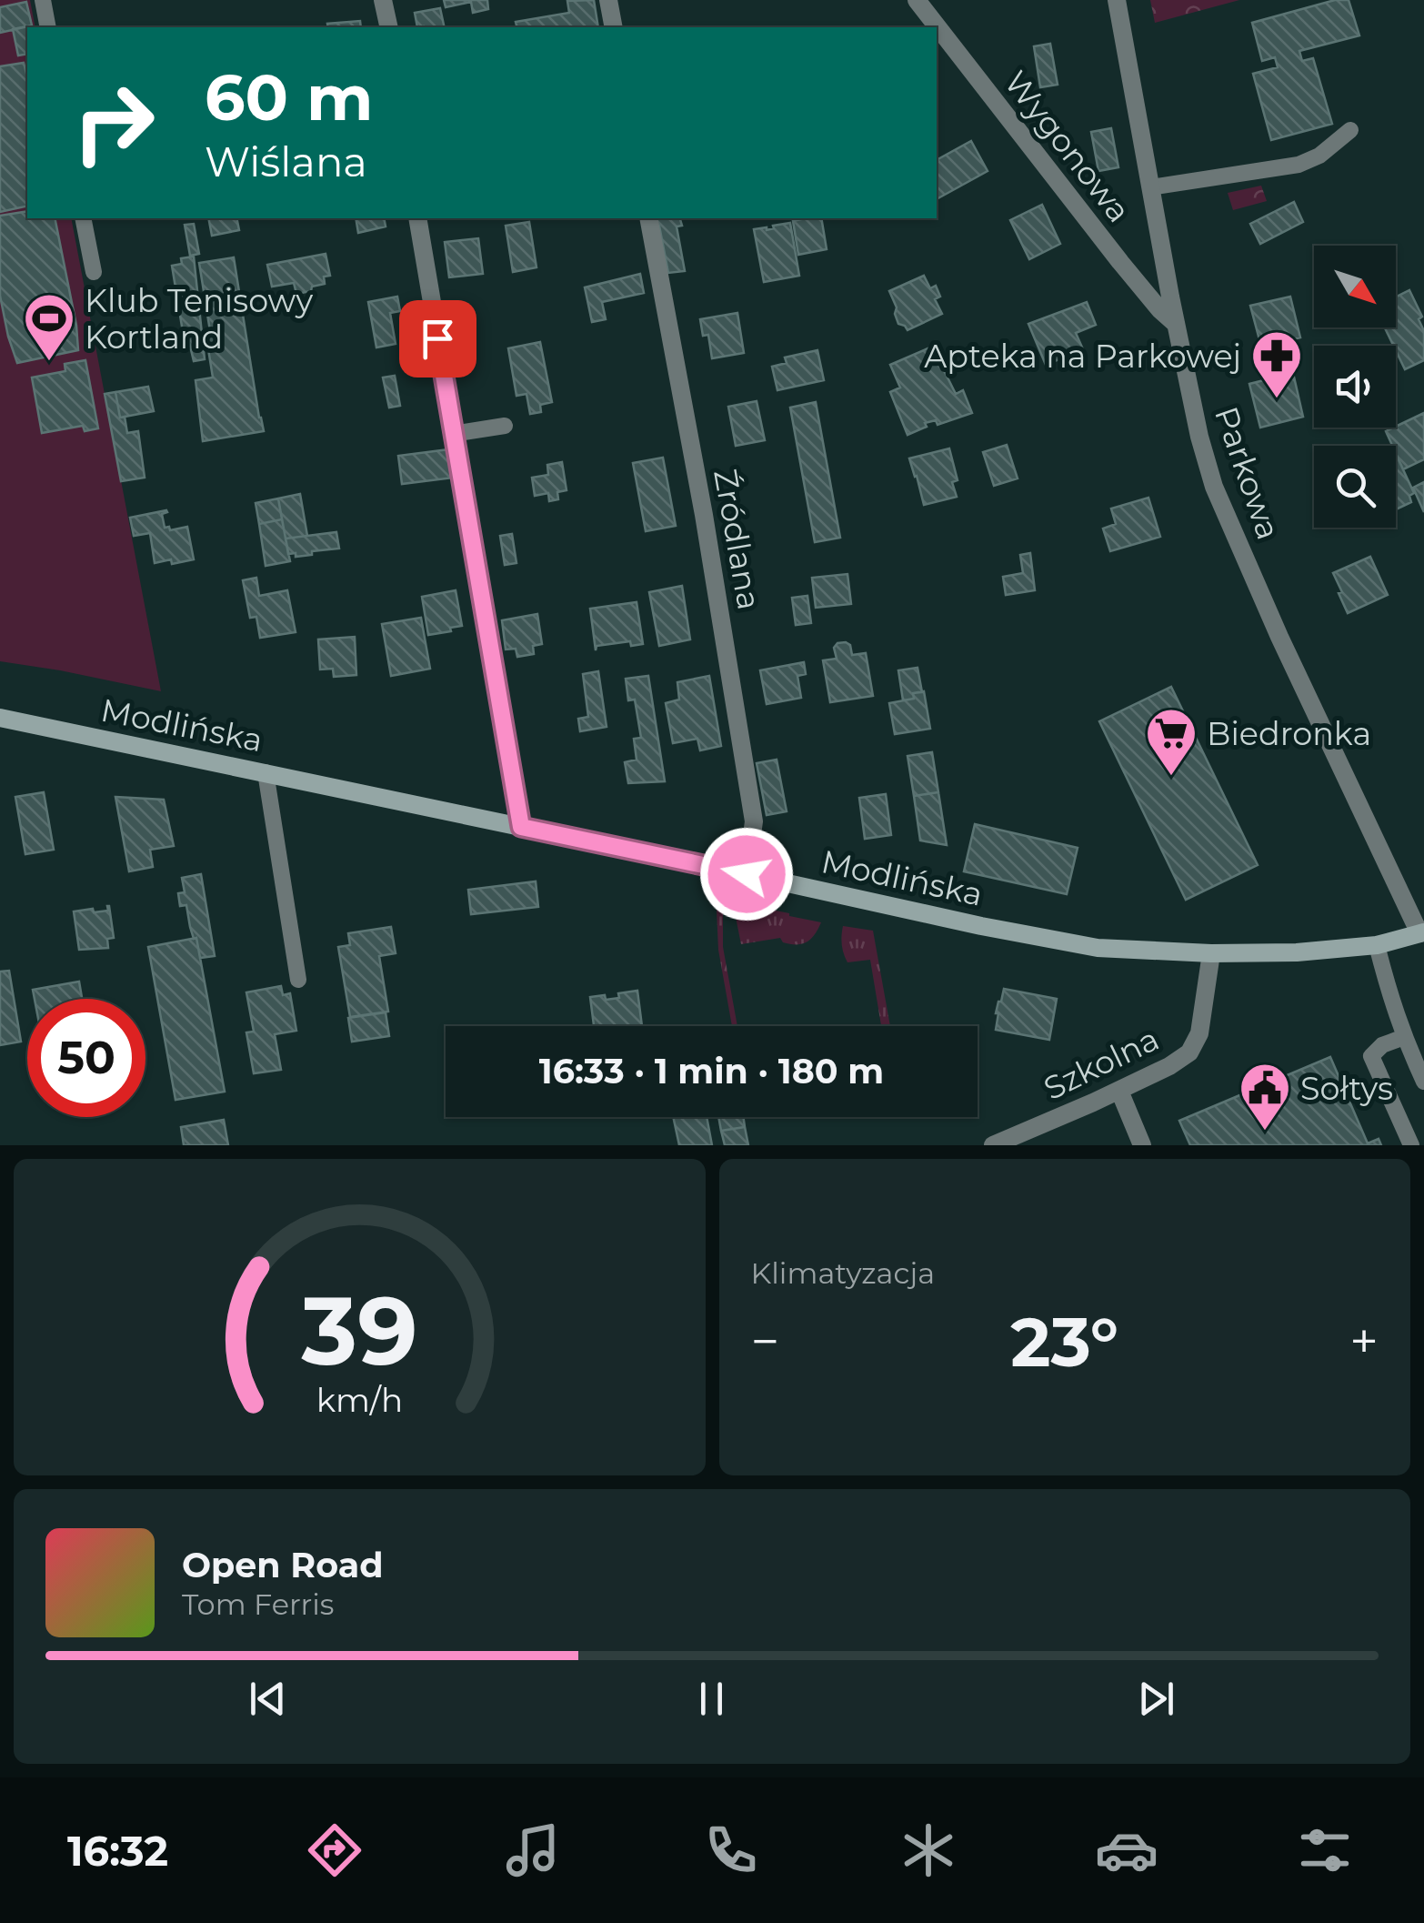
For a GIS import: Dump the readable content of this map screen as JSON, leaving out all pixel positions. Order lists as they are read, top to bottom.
{
  "streets": {
    "main road": ["Modlińska"],
    "street": [
      "Wygonowa",
      "Parkowa",
      "Źródlana",
      "Szkolna"
    ]
  },
  "crossings": [
    ["Wygonowa", "Parkowa"],
    ["Parkowa", "Modlińska"],
    ["Źródlana", "Modlińska"],
    ["Modlińska", "Szkolna"]
  ],
  "places": {
    "sports": ["Klub Tenisowy Kortland"],
    "pharmacy": ["Apteka na Parkowej"],
    "supermarket": ["Biedronka"],
    "public building": ["Sołtys"]
  },
  "north": "bottom right",
  "page": {
    "turn": ["60 m", "Wiślana"],
    "limit": "50",
    "trip": "16:33 · 1 min · 180 m",
    "tile": "Klimatyzacja",
    "heat": ["−", "23°", "+"],
    "song": ["Open Road", "Tom Ferris"],
    "tabs": "16:32",
    "gauge": ["39", "km/h"]
  }
}
